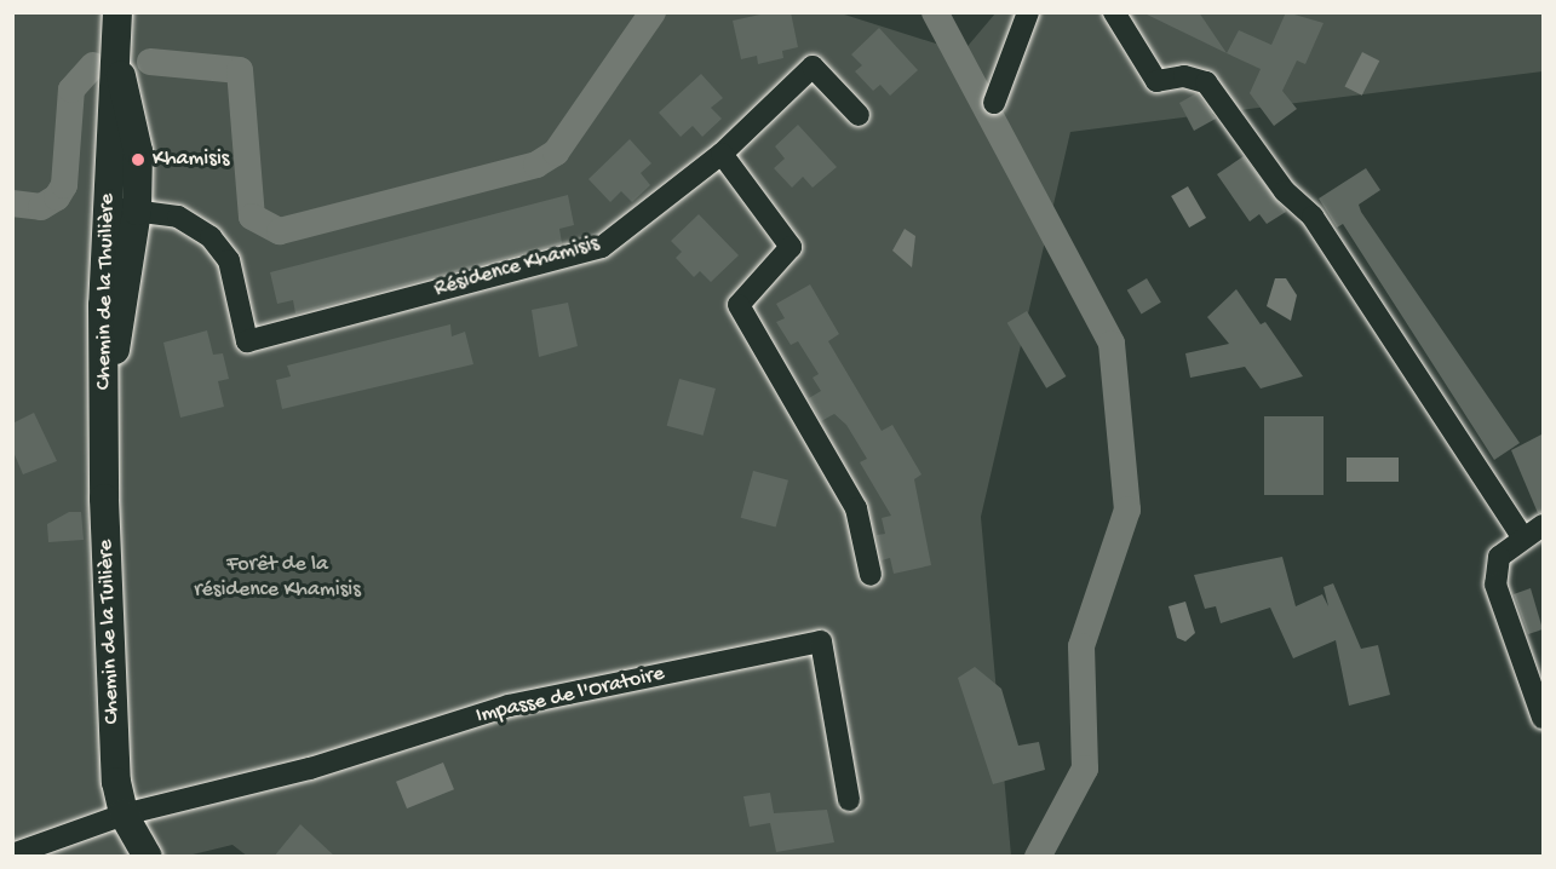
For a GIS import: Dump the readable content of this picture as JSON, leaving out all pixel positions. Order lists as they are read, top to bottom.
{
  "streets": {
    "street": [
      "Résidence Khamisis",
      "Chemin de la Thuilière",
      "Chemin de la Tuilière",
      "Impasse de l'Oratoire"
    ]
  },
  "crossings": [
    ["Résidence Khamisis", "Chemin de la Thuilière"],
    ["Chemin de la Thuilière", "Chemin de la Tuilière"],
    ["Chemin de la Tuilière", "Impasse de l'Oratoire"]
  ],
  "parks": ["Forêt de la résidence Khamisis"],
  "places": ["Khamisis"]
}
